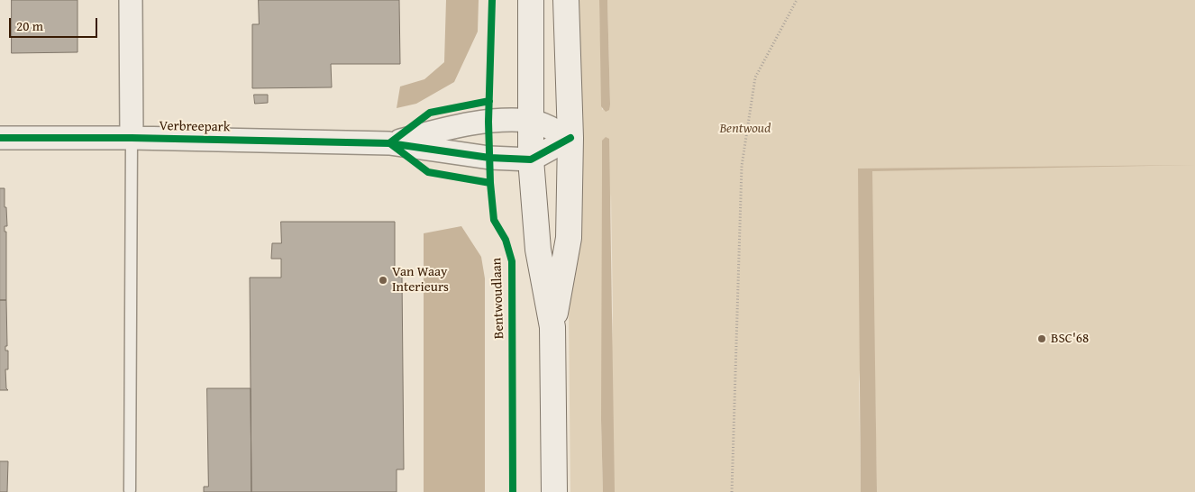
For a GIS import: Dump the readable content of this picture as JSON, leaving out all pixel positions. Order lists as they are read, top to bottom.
{
  "streets": {
    "street": ["Verbreepark"],
    "cycle path": ["Bentwoudlaan"]
  },
  "parks": ["Bentwoud"],
  "places": ["Van Waay Interieurs", "BSC'68"],
  "scale_bar": "20 m"
}
